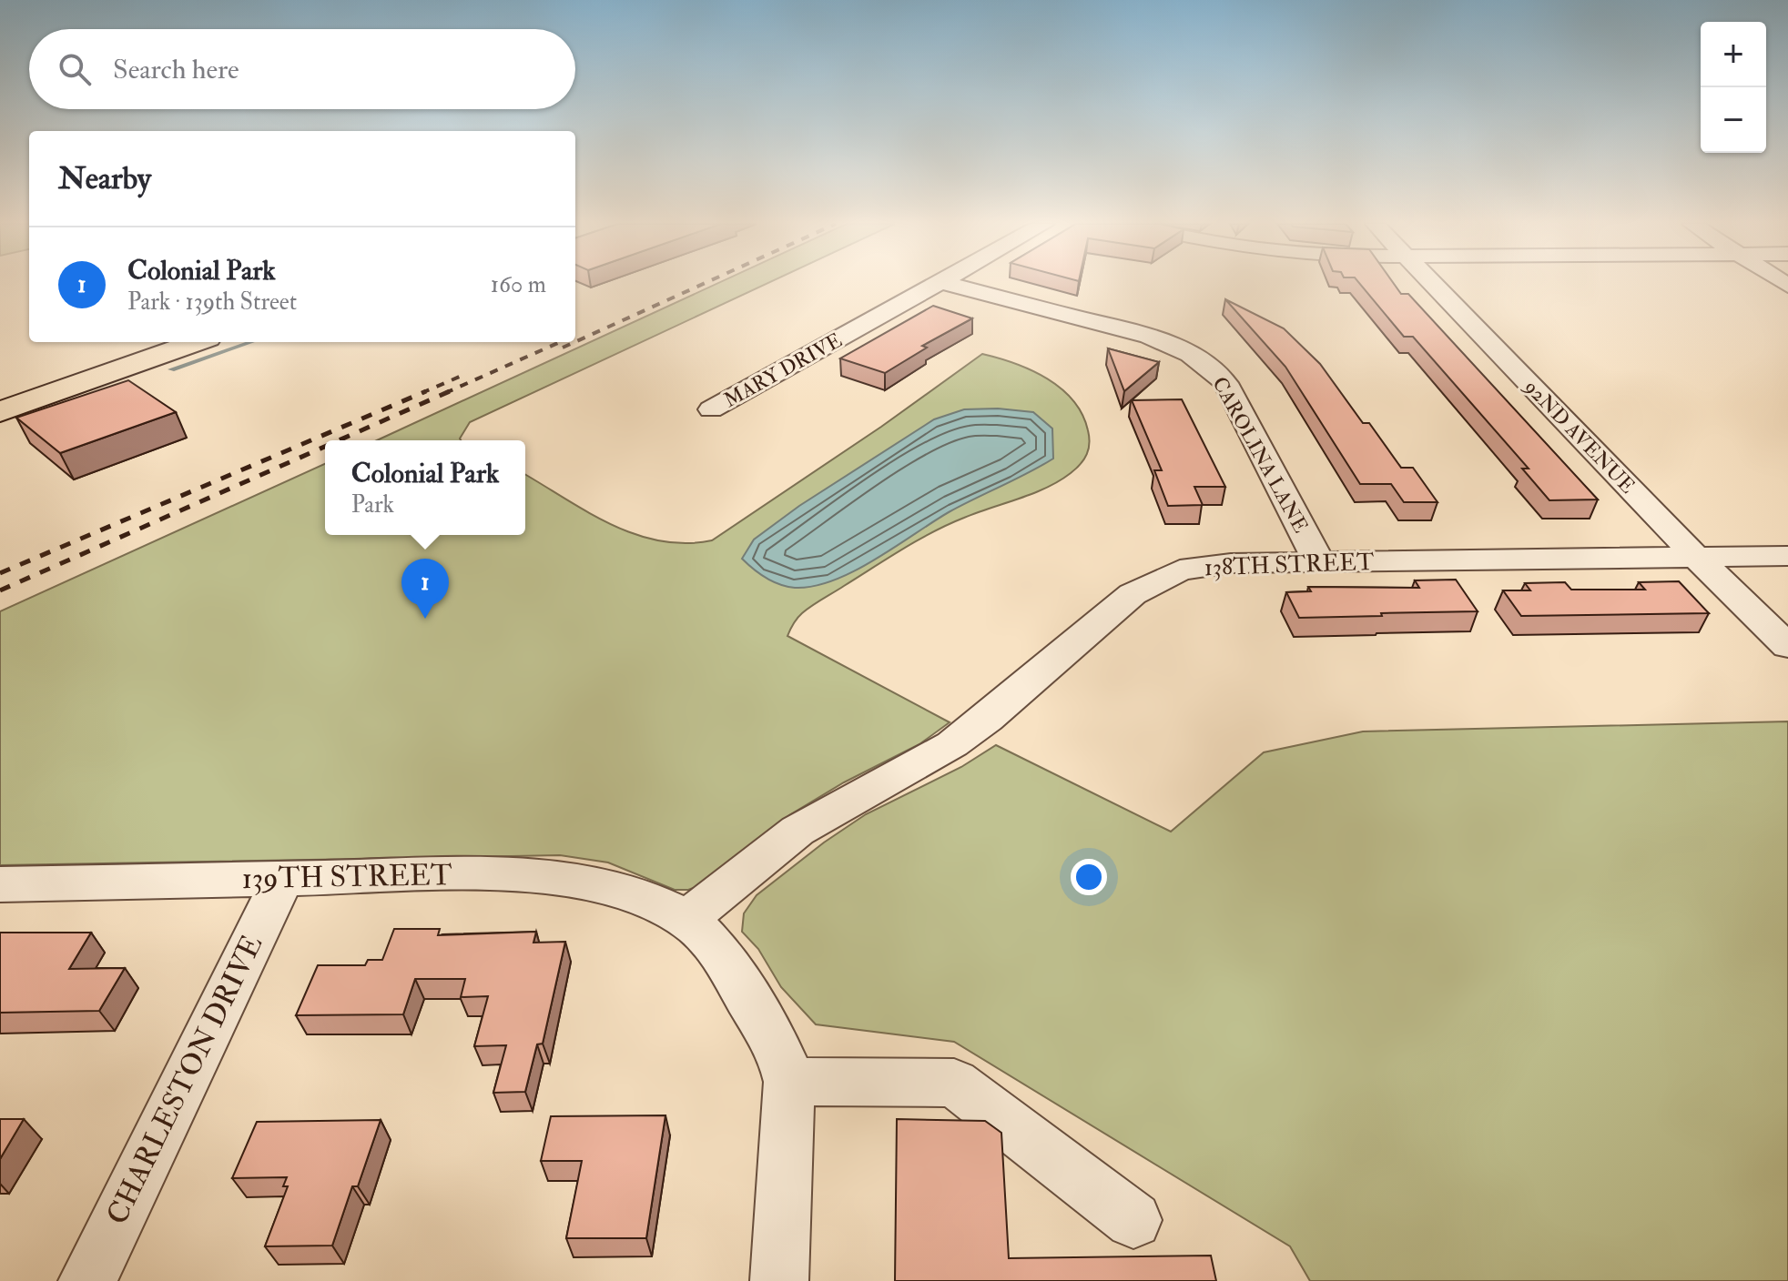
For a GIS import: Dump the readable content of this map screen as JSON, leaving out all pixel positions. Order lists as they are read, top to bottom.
{
  "streets": {
    "street": [
      "MARY DRIVE",
      "92ND AVENUE",
      "CAROLINA LANE",
      "138TH STREET",
      "139TH STREET",
      "CHARLESTON DRIVE"
    ]
  },
  "crossings": [
    ["92ND AVENUE", "138TH STREET"],
    ["CAROLINA LANE", "138TH STREET"],
    ["138TH STREET", "139TH STREET"],
    ["139TH STREET", "CHARLESTON DRIVE"]
  ],
  "page": {
    "map_buttons": ["+", "−"],
    "search": "Search here",
    "heading": "Nearby",
    "list": [
      {
        "mark": "1",
        "name": "Colonial Park",
        "note": "Park · 139th Street",
        "value": "160 m"
      }
    ],
    "popup": ["Colonial Park", "Park"],
    "pins": "1"
  }
}
